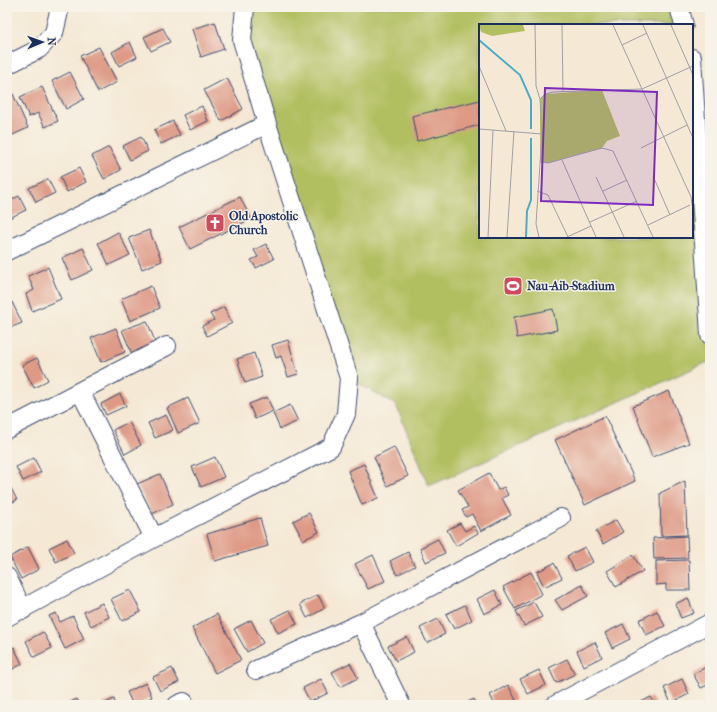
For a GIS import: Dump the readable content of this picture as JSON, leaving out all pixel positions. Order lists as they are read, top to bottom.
{
  "places": {
    "church": ["Old Apostolic Church"],
    "sports": ["Nau-Aib-Stadium"]
  },
  "north": "right"
}
